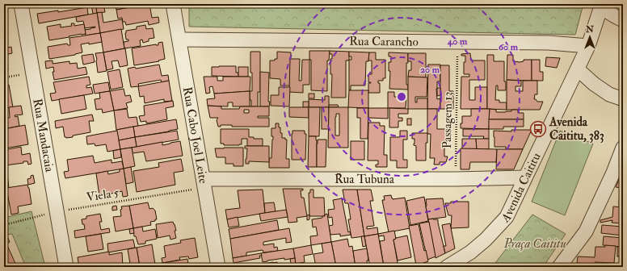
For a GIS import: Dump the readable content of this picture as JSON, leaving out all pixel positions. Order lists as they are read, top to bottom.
{
  "streets": {
    "street": [
      "Rua Carancho",
      "Rua Mandacaia",
      "Rua Cabo Joel Leite",
      "Rua Tubuna",
      "Avenida Caititu"
    ],
    "path": ["Passagem 13", "Viela 5"]
  },
  "crossings": [
    ["Rua Carancho", "Passagem 13"],
    ["Rua Carancho", "Rua Cabo Joel Leite"],
    ["Rua Carancho", "Avenida Caititu"],
    ["Passagem 13", "Rua Tubuna"],
    ["Rua Mandacaia", "Viela 5"],
    ["Rua Cabo Joel Leite", "Rua Tubuna"],
    ["Rua Cabo Joel Leite", "Viela 5"],
    ["Rua Tubuna", "Avenida Caititu"],
    ["Rua Tubuna", "Viela 5"]
  ],
  "parks": ["Praça Caititu"],
  "places": {
    "bus stop": ["Avenida Caititu, 383"]
  },
  "north": "top",
  "rings": ["40 m", "60 m", "20 m"]
}
